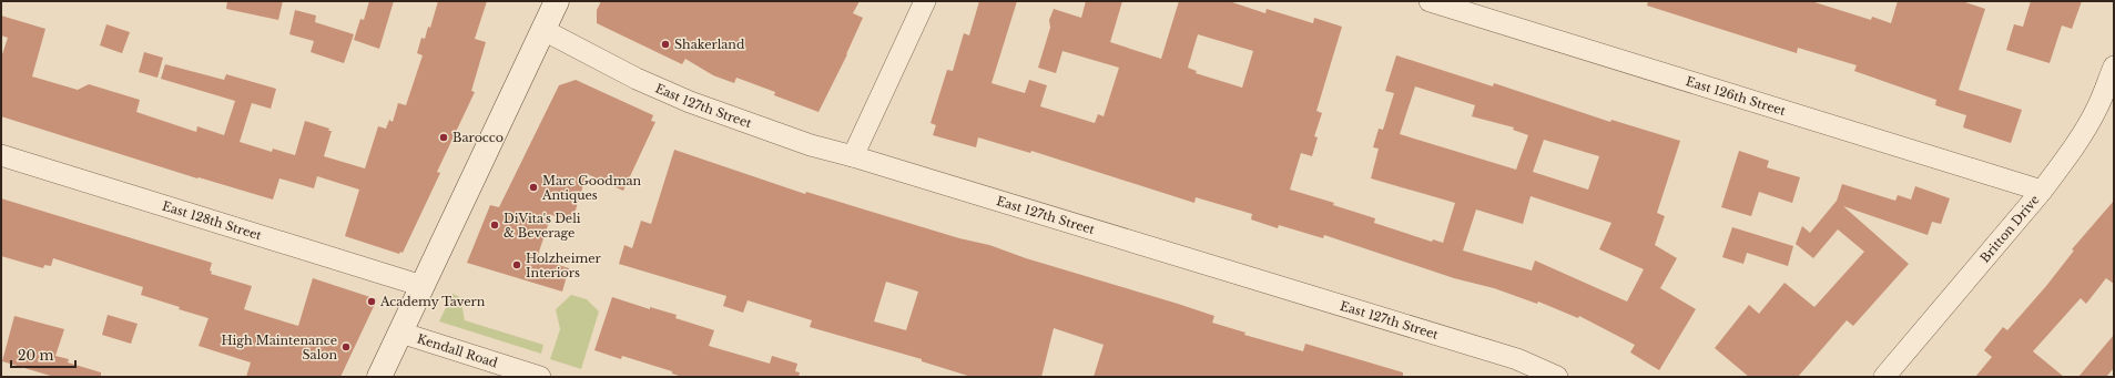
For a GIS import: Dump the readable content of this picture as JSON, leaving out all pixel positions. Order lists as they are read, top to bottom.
{
  "streets": {
    "street": [
      "East 126th Street",
      "East 127th Street",
      "East 128th Street",
      "Britton Drive",
      "Kendall Road"
    ]
  },
  "crossings": [
    ["East 126th Street", "Britton Drive"]
  ],
  "places": [
    "Shakerland",
    "Barocco",
    "Marc Goodman Antiques",
    "DiVita's Deli & Beverage",
    "Holzheimer Interiors",
    "Academy Tavern",
    "High Maintenance Salon"
  ],
  "scale_bar": "20 m"
}
